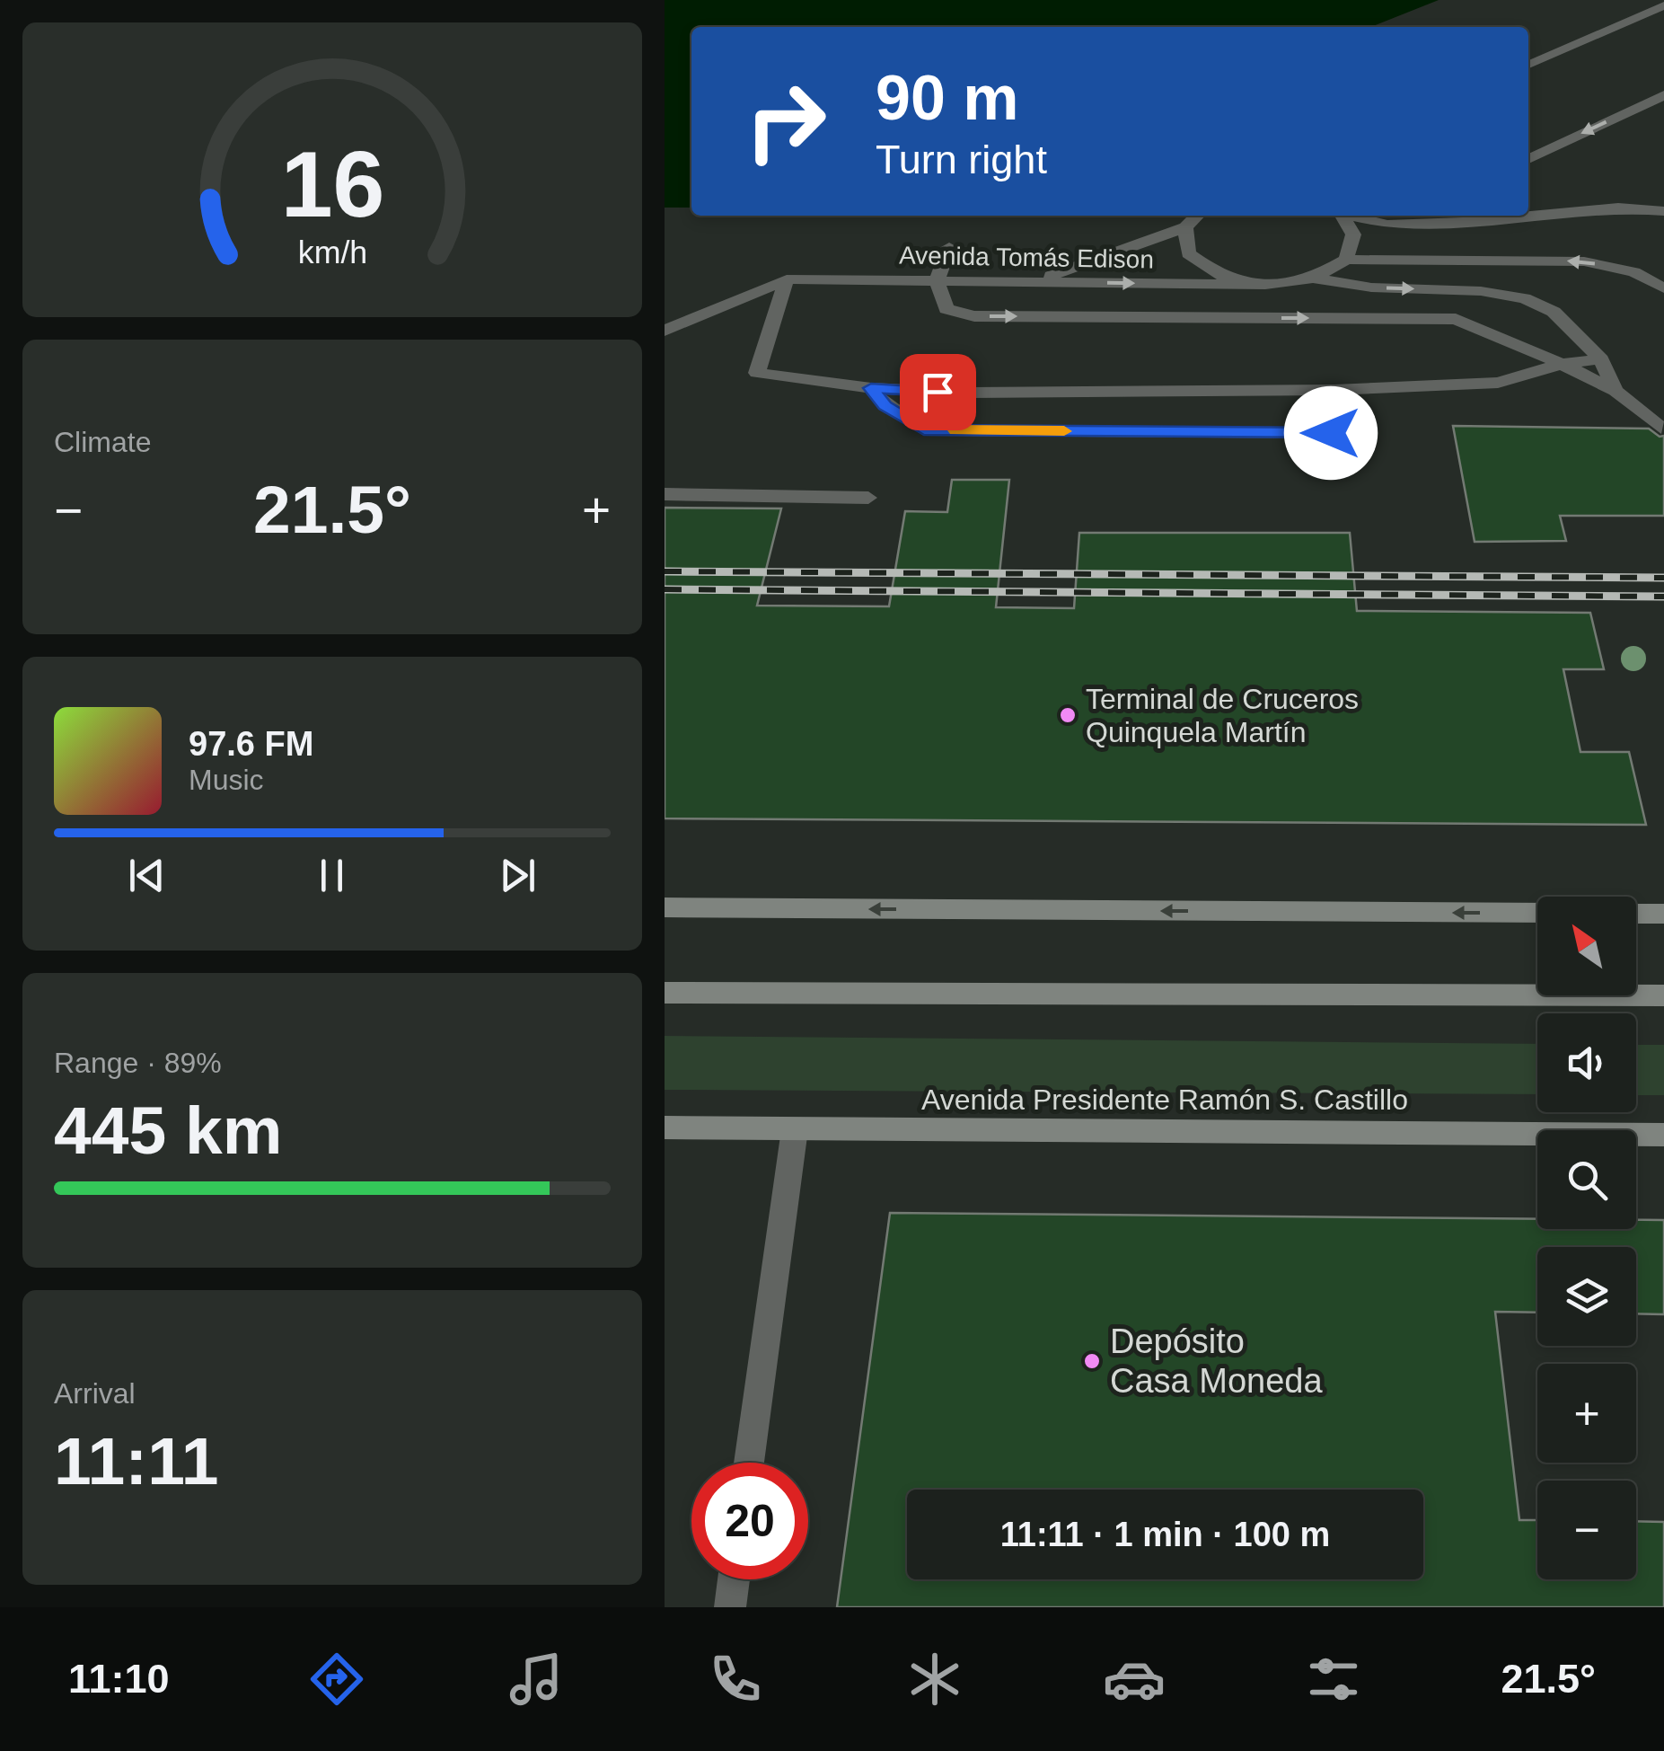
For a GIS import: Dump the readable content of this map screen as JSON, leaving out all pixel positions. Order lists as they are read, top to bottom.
{
  "streets": {
    "main road": ["Avenida Presidente Ramón S. Castillo"],
    "street": ["Avenida Tomás Edison"]
  },
  "places": ["Terminal de Cruceros Quinquela Martín", "Depósito Casa Moneda"],
  "north": "top left",
  "page": {
    "turn": ["90 m", "Turn right"],
    "tile": [
      "Climate",
      ["Range · 89%", "445 km"],
      ["Arrival", "11:11"]
    ],
    "heat": ["−", "21.5°", "+"],
    "song": ["97.6 FM", "Music"],
    "map_buttons": ["+", "−"],
    "limit": "20",
    "trip": "11:11 · 1 min · 100 m",
    "tabs": ["11:10", "21.5°"],
    "gauge": ["16", "km/h"]
  }
}
